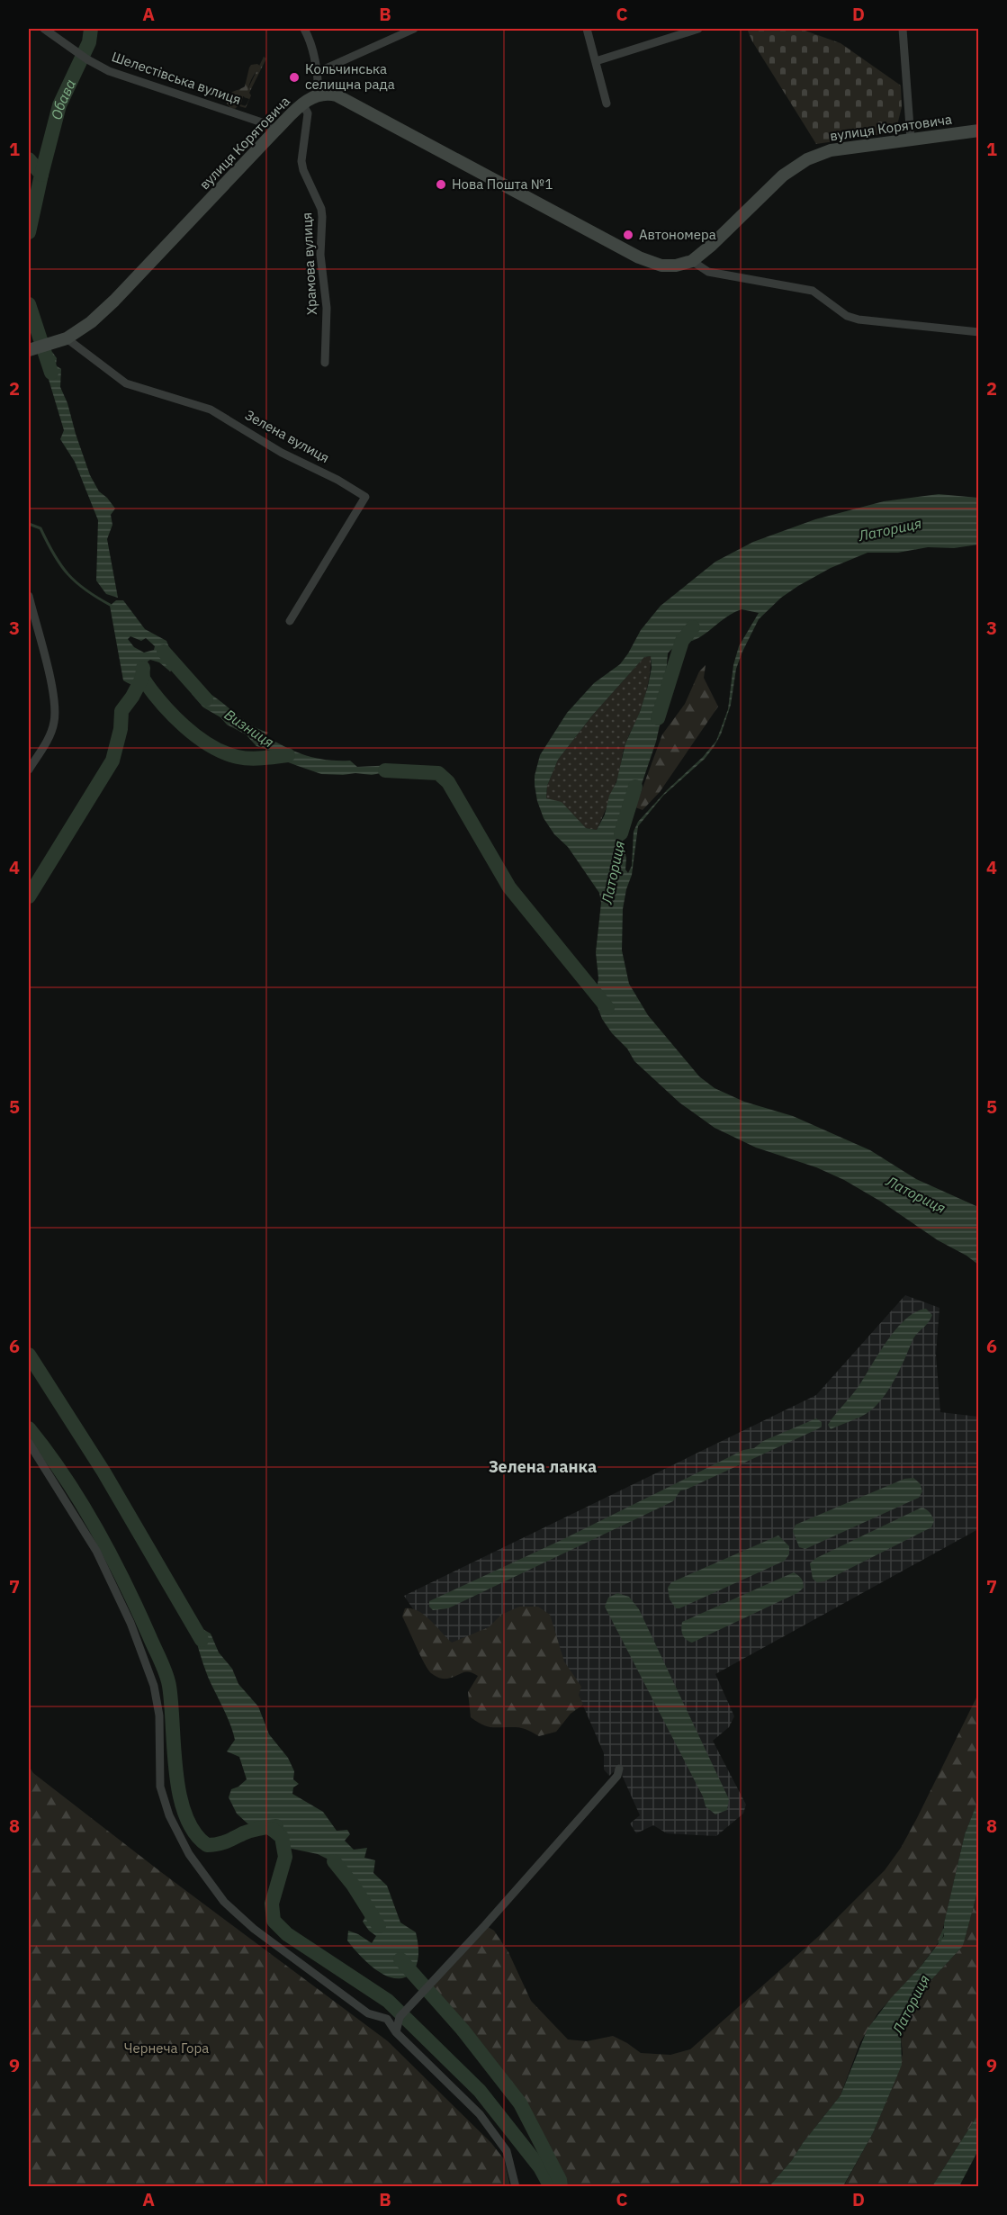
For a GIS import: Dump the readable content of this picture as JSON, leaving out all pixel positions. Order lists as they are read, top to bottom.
{
  "streets": {
    "main road": ["вулиця Корятовича"],
    "street": ["Шелестівська вулиця", "Храмова вулиця", "Зелена вулиця"]
  },
  "crossings": [
    ["Шелестівська вулиця", "вулиця Корятовича"],
    ["вулиця Корятовича", "Храмова вулиця"],
    ["вулиця Корятовича", "Зелена вулиця"]
  ],
  "districts": ["Зелена ланка"],
  "water": ["Обава", "Латориця", "Визниця"],
  "parks": ["Чернеча Гора"],
  "places": ["Кольчинська селищна рада", "Нова Пошта №1", "Автономера"],
  "grid": {
    "columns": [
      "A",
      "B",
      "C",
      "D"
    ],
    "rows": [
      "1",
      "2",
      "3",
      "4",
      "5",
      "6",
      "7",
      "8",
      "9"
    ]
  }
}
